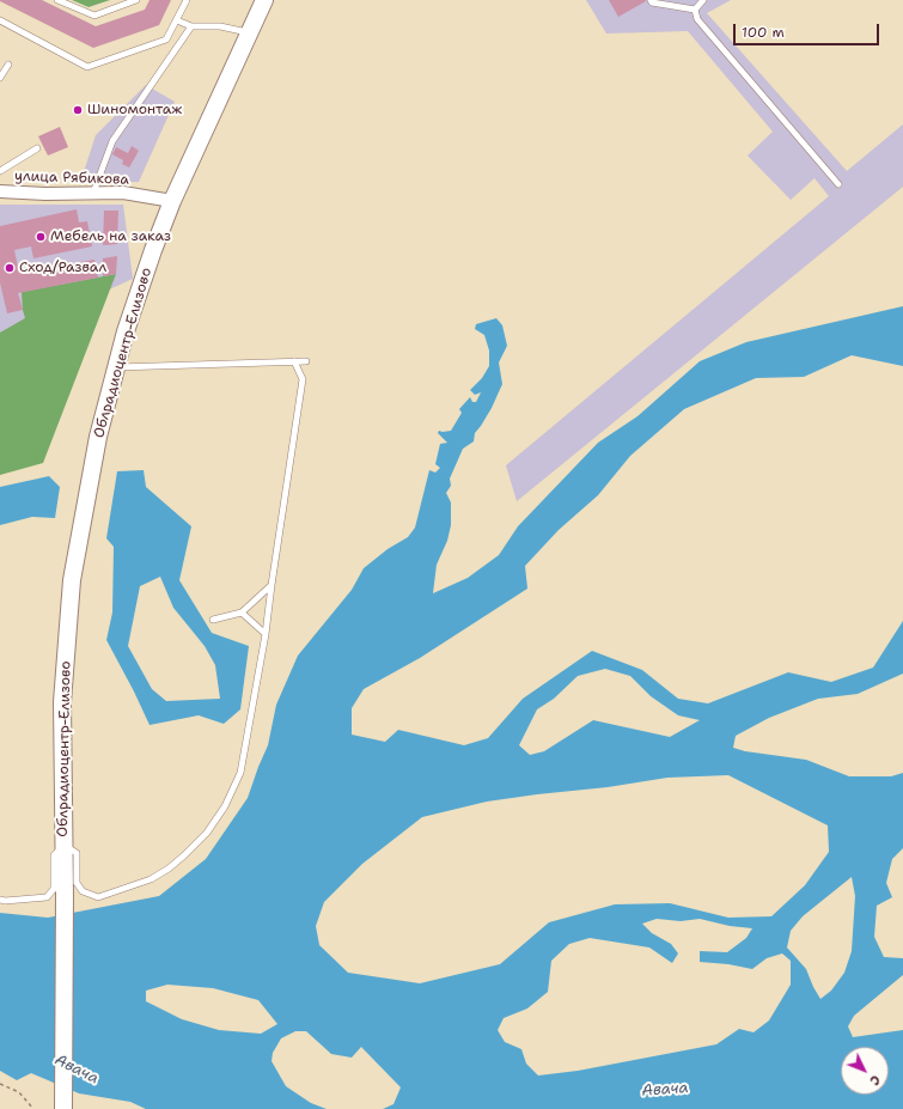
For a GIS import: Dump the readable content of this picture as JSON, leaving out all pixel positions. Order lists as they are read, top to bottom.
{
  "streets": {
    "street": ["улица Рябикова", "Облрадиоцентр-Елизово"]
  },
  "crossings": [
    ["улица Рябикова", "Облрадиоцентр-Елизово"]
  ],
  "water": ["Авача"],
  "places": ["Шиномонтаж", "Мебель на заказ", "Сход/Развал"],
  "scale_bar": "100 m",
  "north": "bottom right"
}
